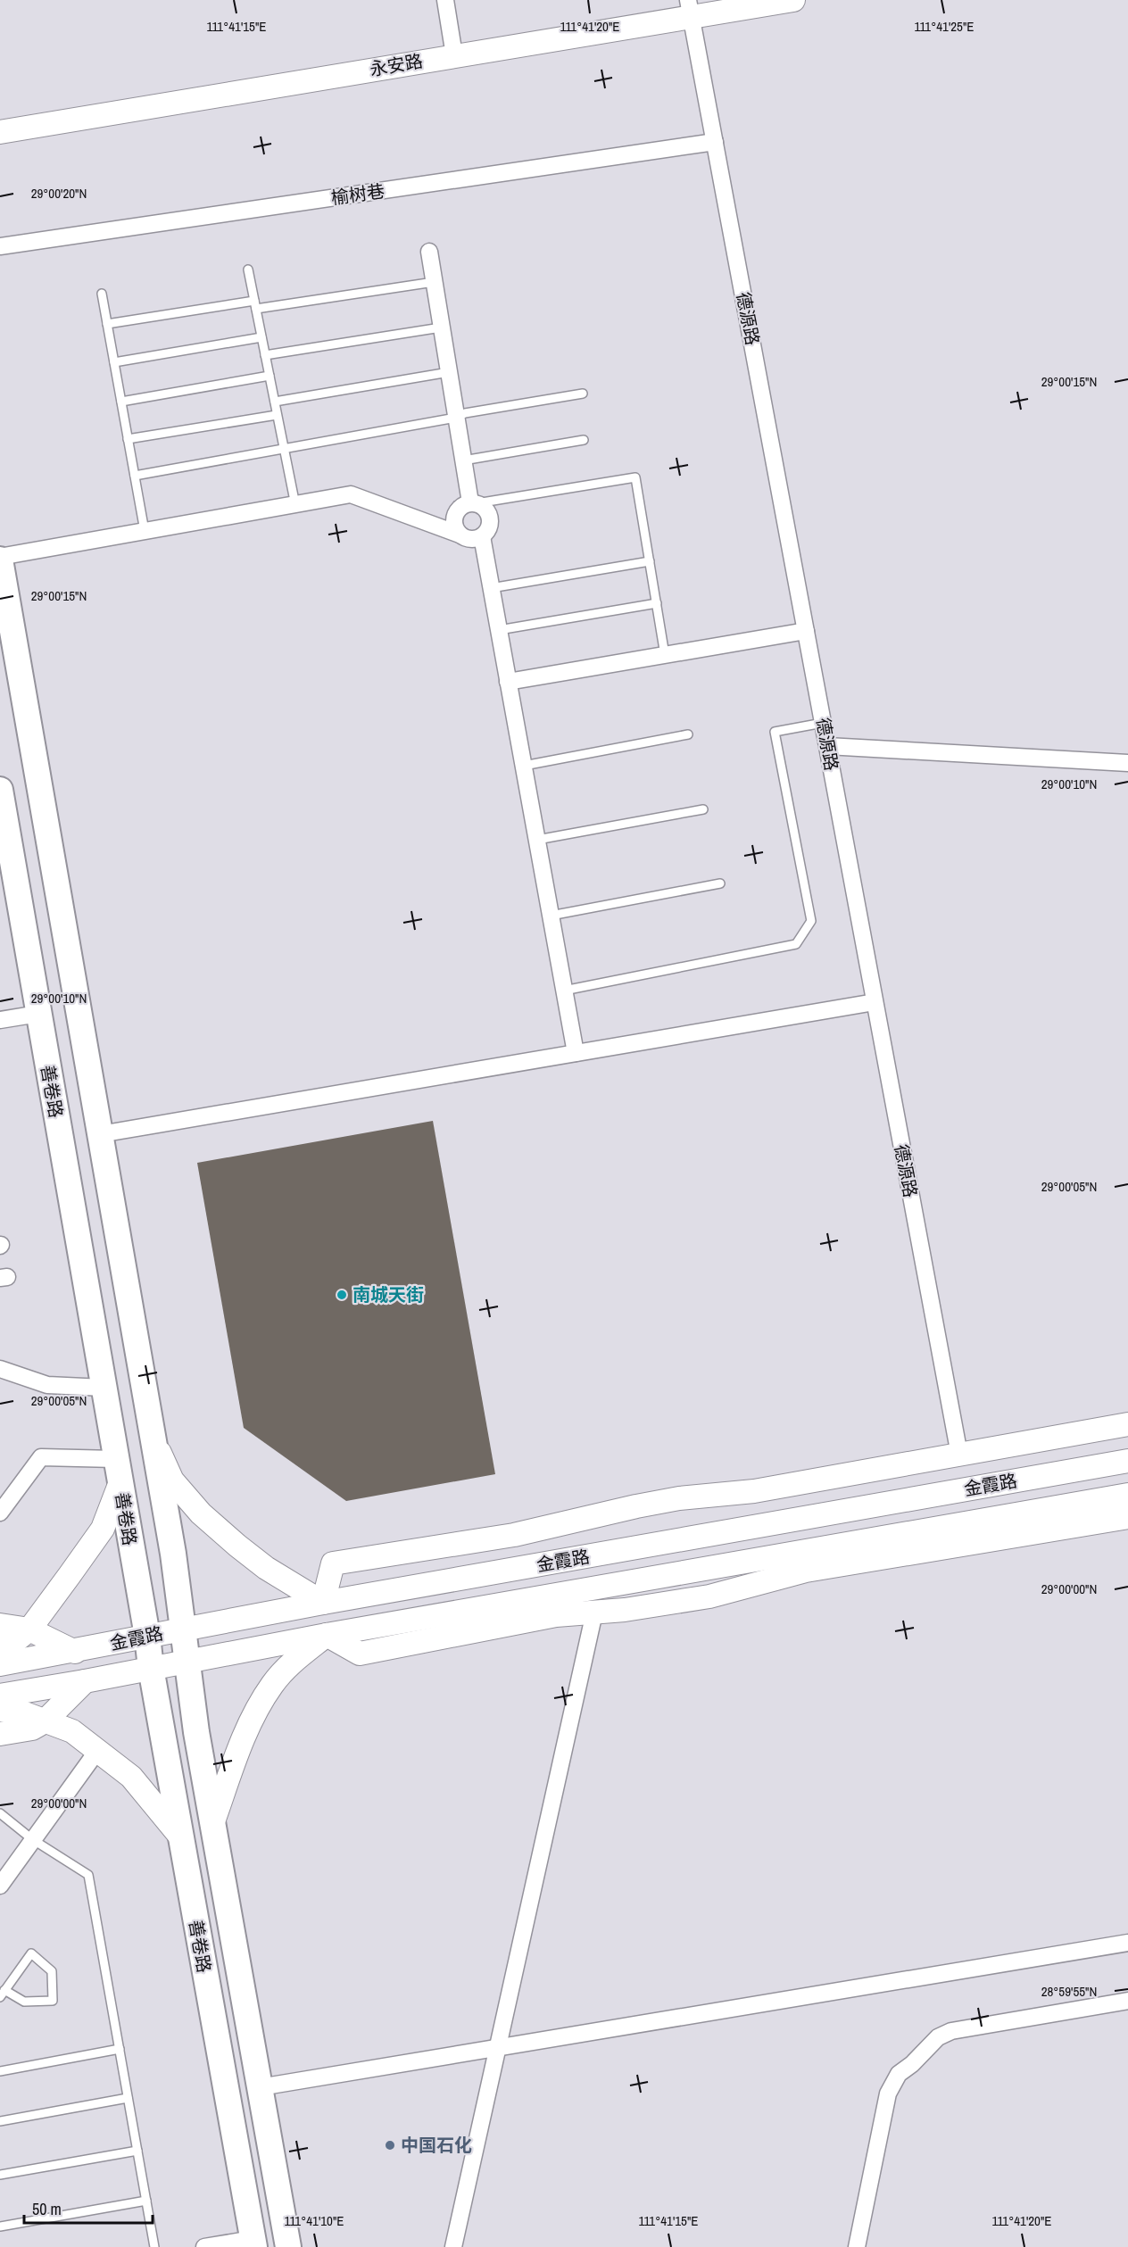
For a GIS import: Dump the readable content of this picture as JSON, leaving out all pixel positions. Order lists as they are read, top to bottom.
{
  "streets": {
    "main road": ["善卷路"],
    "street": [
      "永安路",
      "榆树巷",
      "德源路",
      "金霞路"
    ]
  },
  "crossings": [
    ["永安路", "德源路"],
    ["榆树巷", "德源路"],
    ["德源路", "金霞路"],
    ["善卷路", "金霞路"]
  ],
  "places": ["南城天街", "中国石化"],
  "scale_bar": "50 m",
  "coordinates": [
    "111°41'15\"E",
    "111°41'20\"E",
    "111°41'25\"E",
    "29°00'20\"N",
    "29°00'15\"N",
    "29°00'10\"N",
    "29°00'05\"N",
    "29°00'00\"N",
    "28°59'55\"N",
    "111°41'10\"E"
  ]
}
